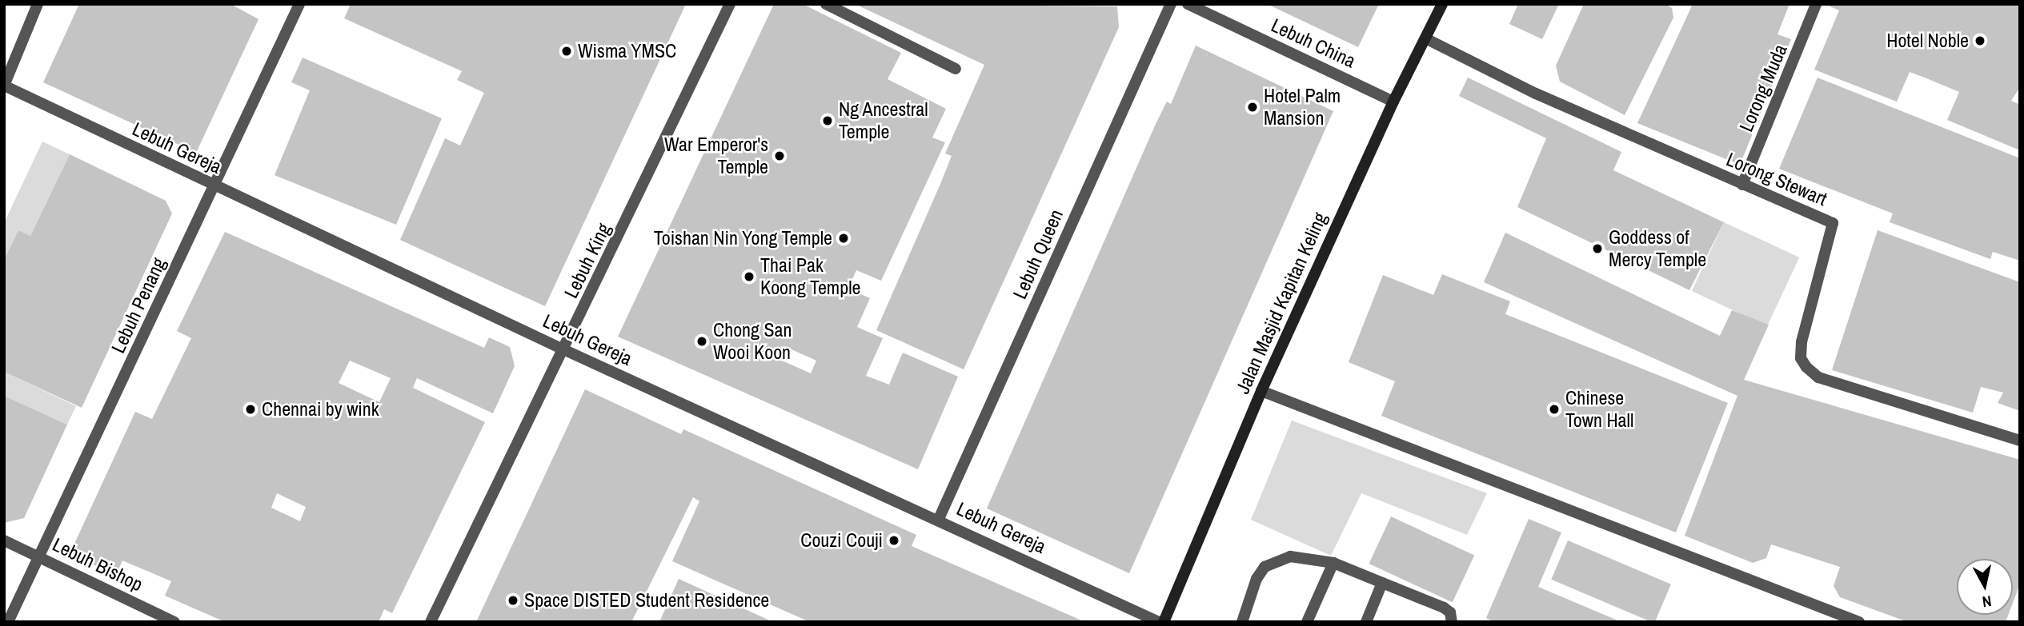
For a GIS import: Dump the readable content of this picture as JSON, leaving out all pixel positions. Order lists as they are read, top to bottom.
{
  "streets": {
    "main road": ["Jalan Masjid Kapitan Keling"],
    "street": [
      "Lebuh China",
      "Lorong Muda",
      "Lebuh Gereja",
      "Lorong Stewart",
      "Lebuh Queen",
      "Lebuh King",
      "Lebuh Penang",
      "Lebuh Bishop"
    ]
  },
  "crossings": [
    ["Lebuh China", "Jalan Masjid Kapitan Keling"],
    ["Lorong Muda", "Lorong Stewart"],
    ["Lebuh Gereja", "Lebuh Queen"],
    ["Lebuh Gereja", "Lebuh King"],
    ["Lebuh Gereja", "Lebuh Penang"],
    ["Lorong Stewart", "Jalan Masjid Kapitan Keling"],
    ["Lebuh Penang", "Lebuh Bishop"]
  ],
  "places": [
    "Hotel Noble",
    "Wisma YMSC",
    "Hotel Palm Mansion",
    "Ng Ancestral Temple",
    "War Emperor's Temple",
    "Toishan Nin Yong Temple",
    "Goddess of Mercy Temple",
    "Thai Pak Koong Temple",
    "Chong San Wooi Koon",
    "Chennai by wink",
    "Chinese Town Hall",
    "Couzi Couji",
    "Space DISTED Student Residence"
  ],
  "north": "bottom"
}
